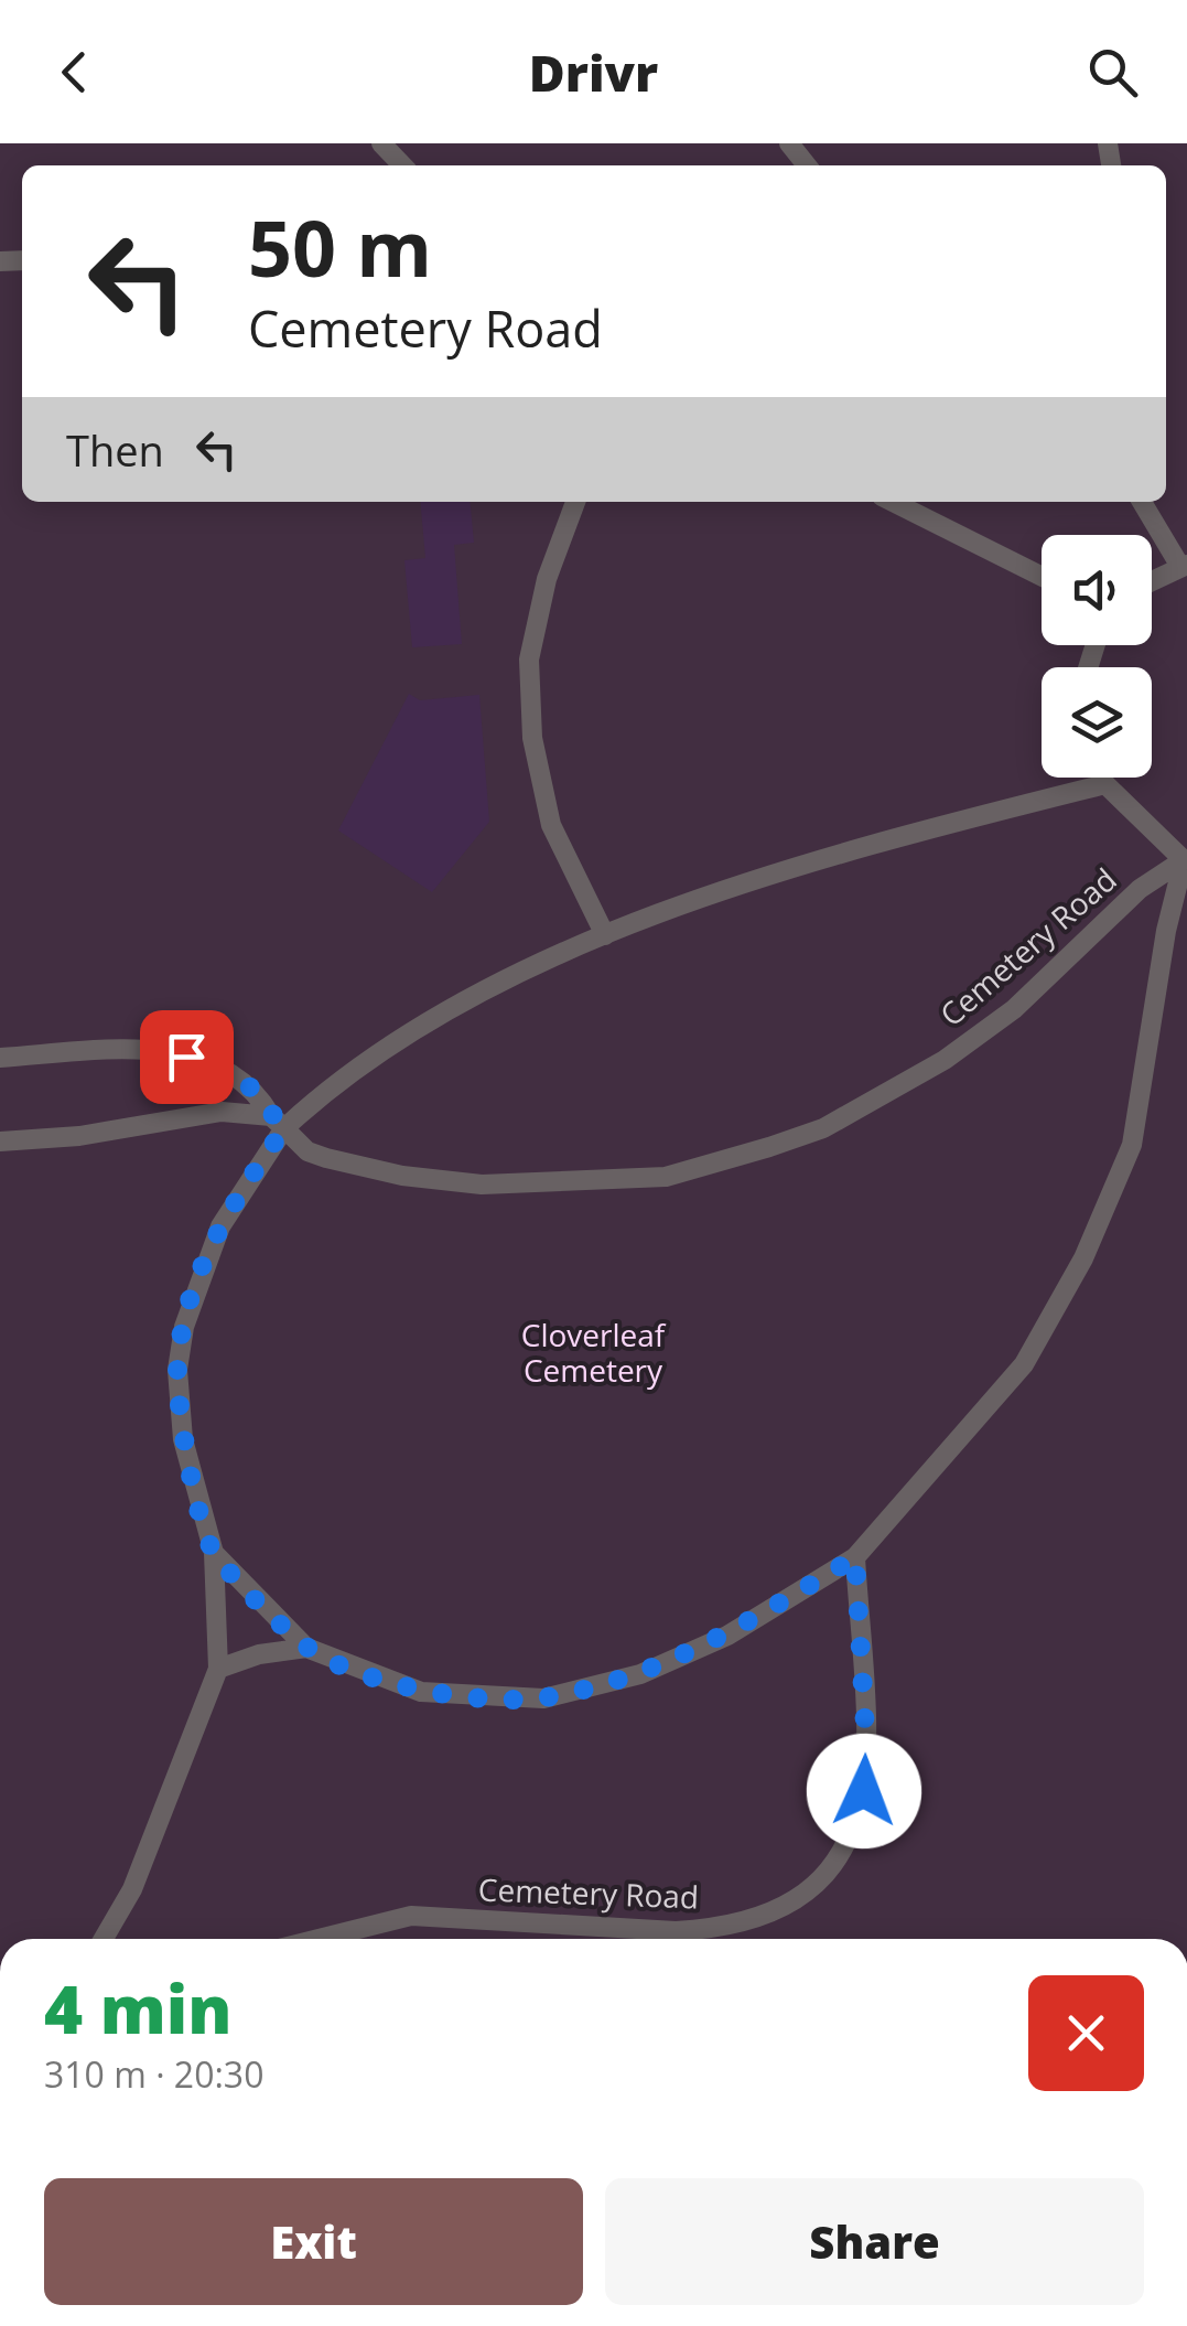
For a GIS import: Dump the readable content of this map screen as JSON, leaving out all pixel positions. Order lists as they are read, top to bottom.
{
  "streets": {
    "lane": ["Cemetery Road"]
  },
  "parks": ["Cloverleaf Cemetery"],
  "page": {
    "header": "Drivr",
    "turn": ["50 m", "Cemetery Road"],
    "then": "Then",
    "heading": ["4 min", "310 m · 20:30"],
    "buttons": ["Exit", "Share"]
  }
}
